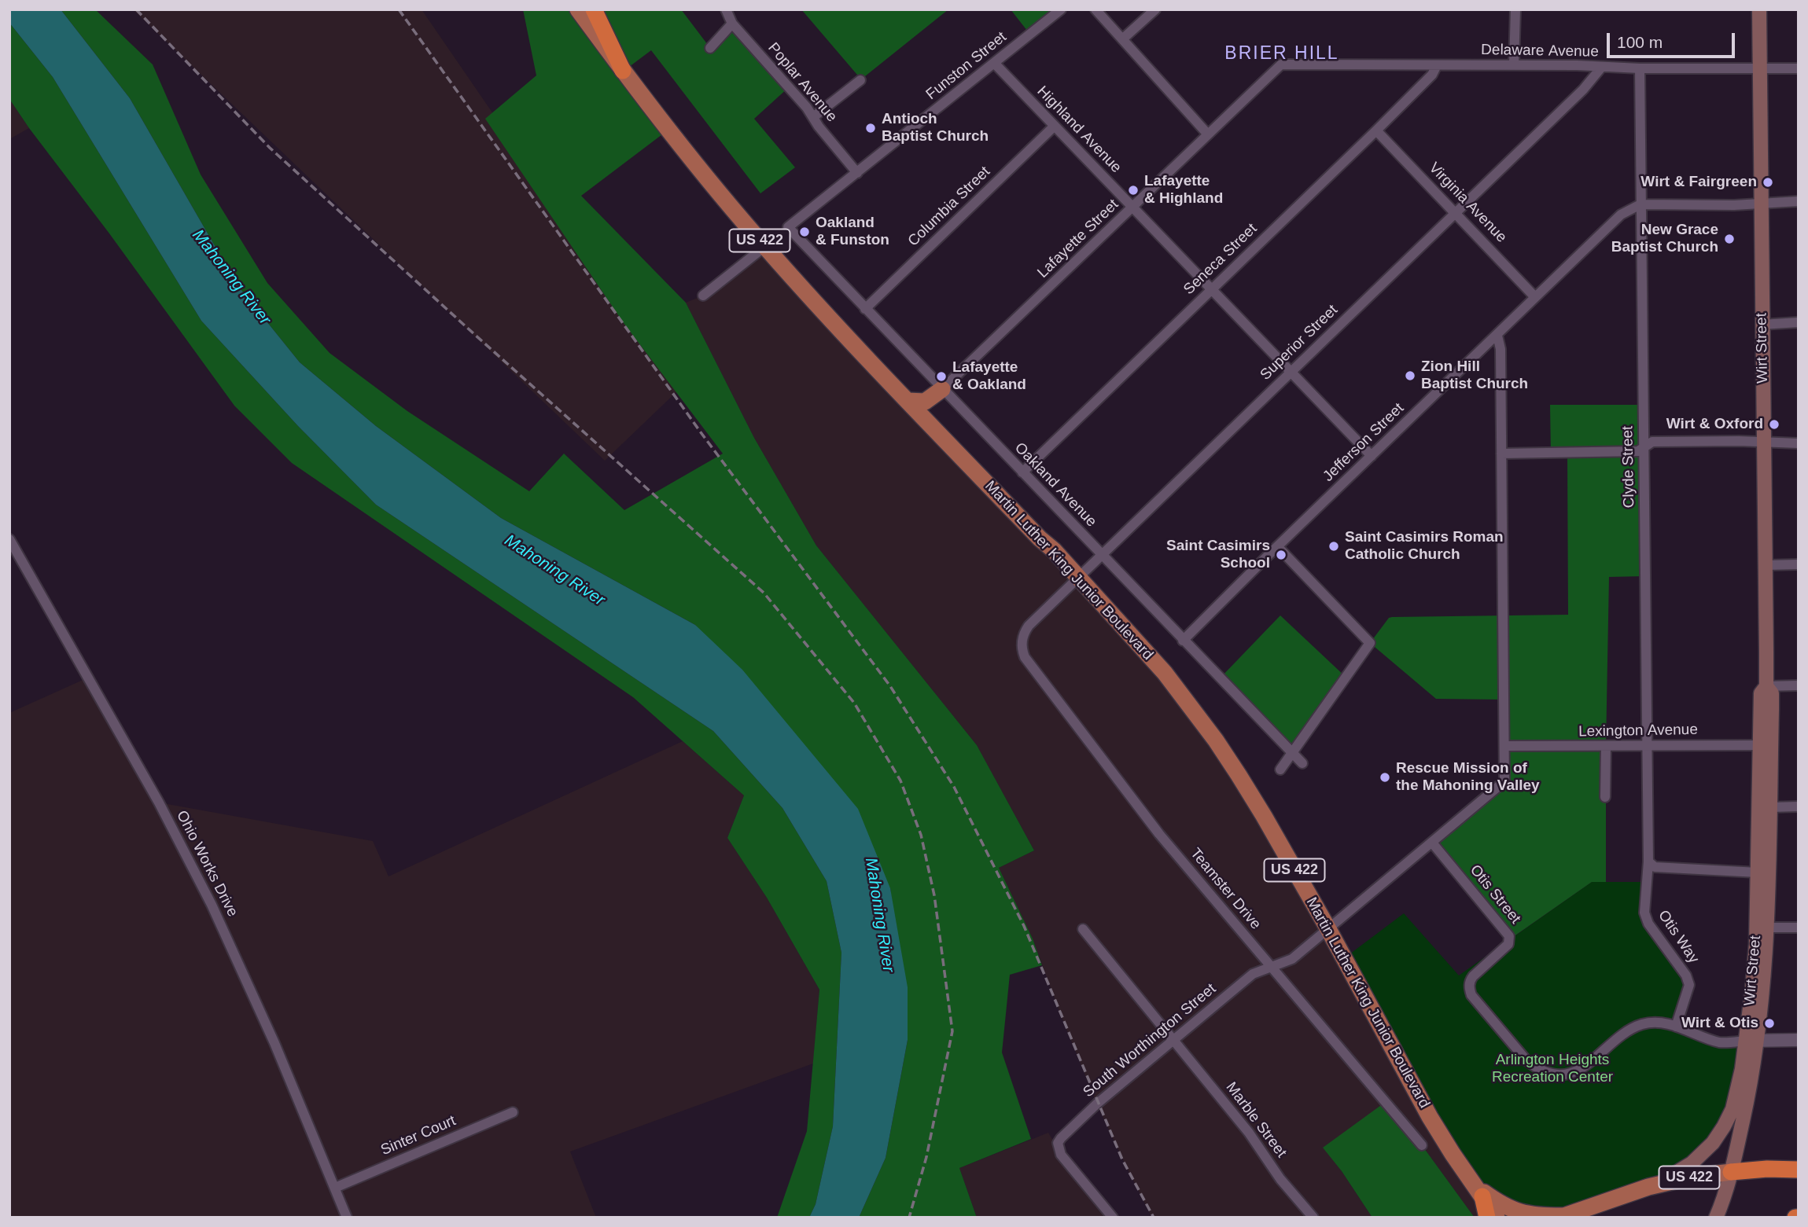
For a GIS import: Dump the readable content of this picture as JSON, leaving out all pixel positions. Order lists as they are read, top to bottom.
{
  "streets": {
    "highway": ["US 422"],
    "main road": ["Wirt Street", "Martin Luther King Junior Boulevard"],
    "street": [
      "Delaware Avenue",
      "Funston Street",
      "Poplar Avenue",
      "Highland Avenue",
      "Virginia Avenue",
      "Columbia Street",
      "Lafayette Street",
      "Seneca Street",
      "Superior Street",
      "Jefferson Street",
      "Clyde Street",
      "Oakland Avenue",
      "Lexington Avenue",
      "Ohio Works Drive",
      "Teamster Drive",
      "Otis Street",
      "Otis Way",
      "South Worthington Street",
      "Marble Street",
      "Sinter Court"
    ]
  },
  "crossings": [
    ["Delaware Avenue", "Lafayette Street"],
    ["Delaware Avenue", "Seneca Street"],
    ["Delaware Avenue", "Superior Street"],
    ["Delaware Avenue", "Wirt Street"],
    ["Delaware Avenue", "Clyde Street"],
    ["Funston Street", "Poplar Avenue"],
    ["Funston Street", "Highland Avenue"],
    ["Funston Street", "Oakland Avenue"],
    ["Highland Avenue", "Columbia Street"],
    ["Highland Avenue", "Lafayette Street"],
    ["Highland Avenue", "Seneca Street"],
    ["Highland Avenue", "Superior Street"],
    ["Highland Avenue", "Jefferson Street"],
    ["Virginia Avenue", "Seneca Street"],
    ["Virginia Avenue", "Superior Street"],
    ["Virginia Avenue", "Jefferson Street"],
    ["Columbia Street", "Oakland Avenue"],
    ["Lafayette Street", "Oakland Avenue"],
    ["US 422", "Wirt Street"],
    ["US 422", "Martin Luther King Junior Boulevard"],
    ["Seneca Street", "Oakland Avenue"],
    ["Superior Street", "Oakland Avenue"],
    ["Superior Street", "Martin Luther King Junior Boulevard"],
    ["Superior Street", "Teamster Drive"],
    ["Wirt Street", "Lexington Avenue"],
    ["Wirt Street", "Otis Street"],
    ["Jefferson Street", "Clyde Street"],
    ["Jefferson Street", "Oakland Avenue"],
    ["Jefferson Street", "South Worthington Street"],
    ["Clyde Street", "Lexington Avenue"],
    ["Clyde Street", "Otis Way"],
    ["Martin Luther King Junior Boulevard", "South Worthington Street"],
    ["Lexington Avenue", "South Worthington Street"],
    ["Ohio Works Drive", "Sinter Court"],
    ["Teamster Drive", "South Worthington Street"],
    ["Otis Street", "Otis Way"],
    ["Otis Street", "South Worthington Street"],
    ["South Worthington Street", "Marble Street"]
  ],
  "districts": ["BRIER HILL"],
  "water": ["Mahoning River"],
  "parks": ["Arlington Heights Recreation Center"],
  "places": [
    "Antioch Baptist Church",
    "Wirt & Fairgreen",
    "Lafayette & Highland",
    "Oakland & Funston",
    "New Grace Baptist Church",
    "Zion Hill Baptist Church",
    "Lafayette & Oakland",
    "Wirt & Oxford",
    "Saint Casimirs Roman Catholic Church",
    "Saint Casimirs School",
    "Rescue Mission of the Mahoning Valley",
    "Wirt & Otis"
  ],
  "scale_bar": "100 m"
}
